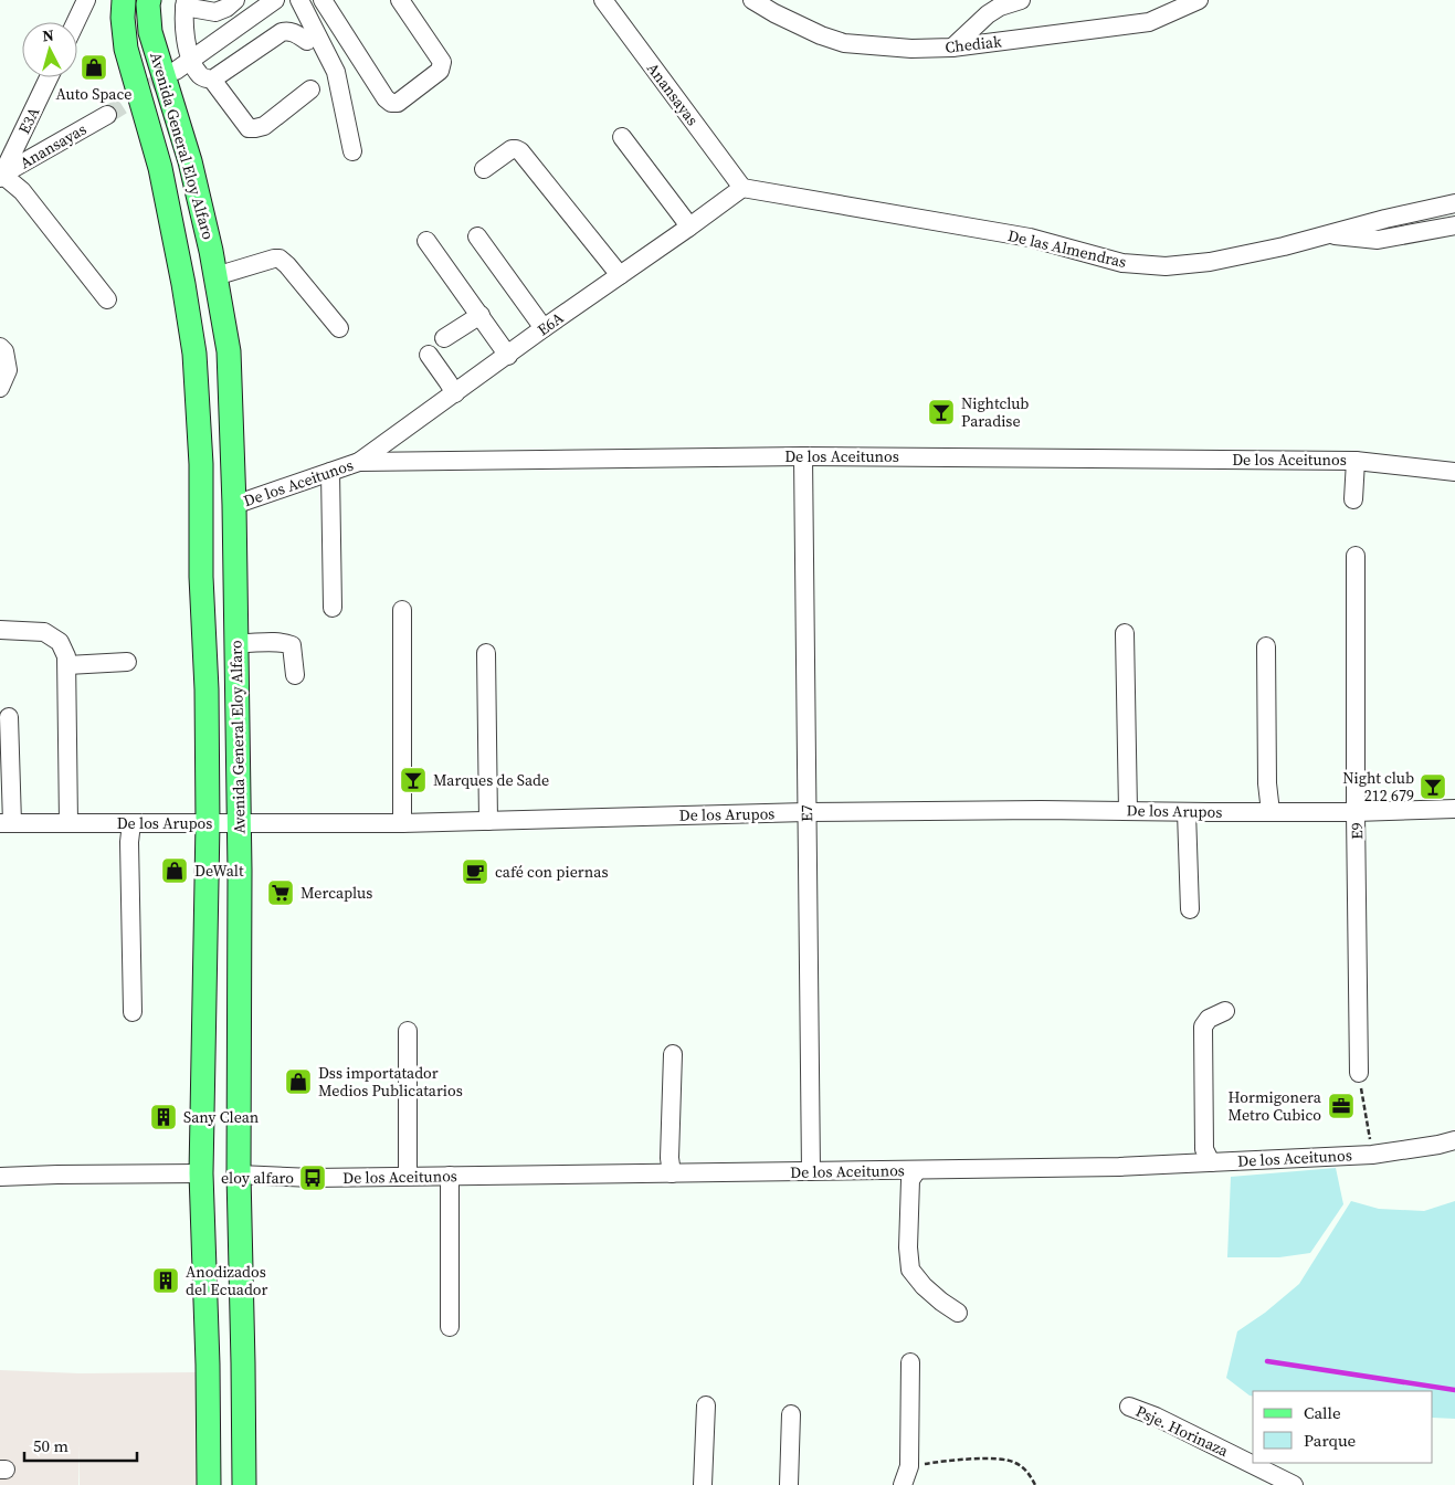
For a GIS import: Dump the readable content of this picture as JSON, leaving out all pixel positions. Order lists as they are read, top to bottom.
{
  "streets": {
    "main road": ["Avenida General Eloy Alfaro"],
    "street": [
      "Chediak",
      "Anansayas",
      "E3A",
      "De las Almendras",
      "E6A",
      "De los Aceitunos",
      "De los Arupos",
      "E7",
      "E9",
      "Psje. Horinaza"
    ]
  },
  "crossings": [
    ["Anansayas", "E3A"],
    ["Anansayas", "De las Almendras"],
    ["Anansayas", "E6A"],
    ["Avenida General Eloy Alfaro", "De los Aceitunos"],
    ["Avenida General Eloy Alfaro", "De los Arupos"],
    ["De las Almendras", "E6A"],
    ["E6A", "De los Aceitunos"],
    ["De los Aceitunos", "E7"],
    ["De los Arupos", "E7"],
    ["De los Arupos", "E9"]
  ],
  "places": {
    "shop": ["Auto Space", "DeWalt", "Dss importatador Medios Publicatarios"],
    "bar": ["Nightclub Paradise", "Marques de Sade", "Night club 212 679"],
    "cafe": ["café con piernas"],
    "supermarket": ["Mercaplus"],
    "office": ["Hormigonera Metro Cubico"],
    "building": ["Sany Clean", "Anodizados del Ecuador"],
    "bus stop": ["eloy alfaro"]
  },
  "legend": ["Calle", "Parque"],
  "scale_bar": "50 m",
  "north": "top"
}
